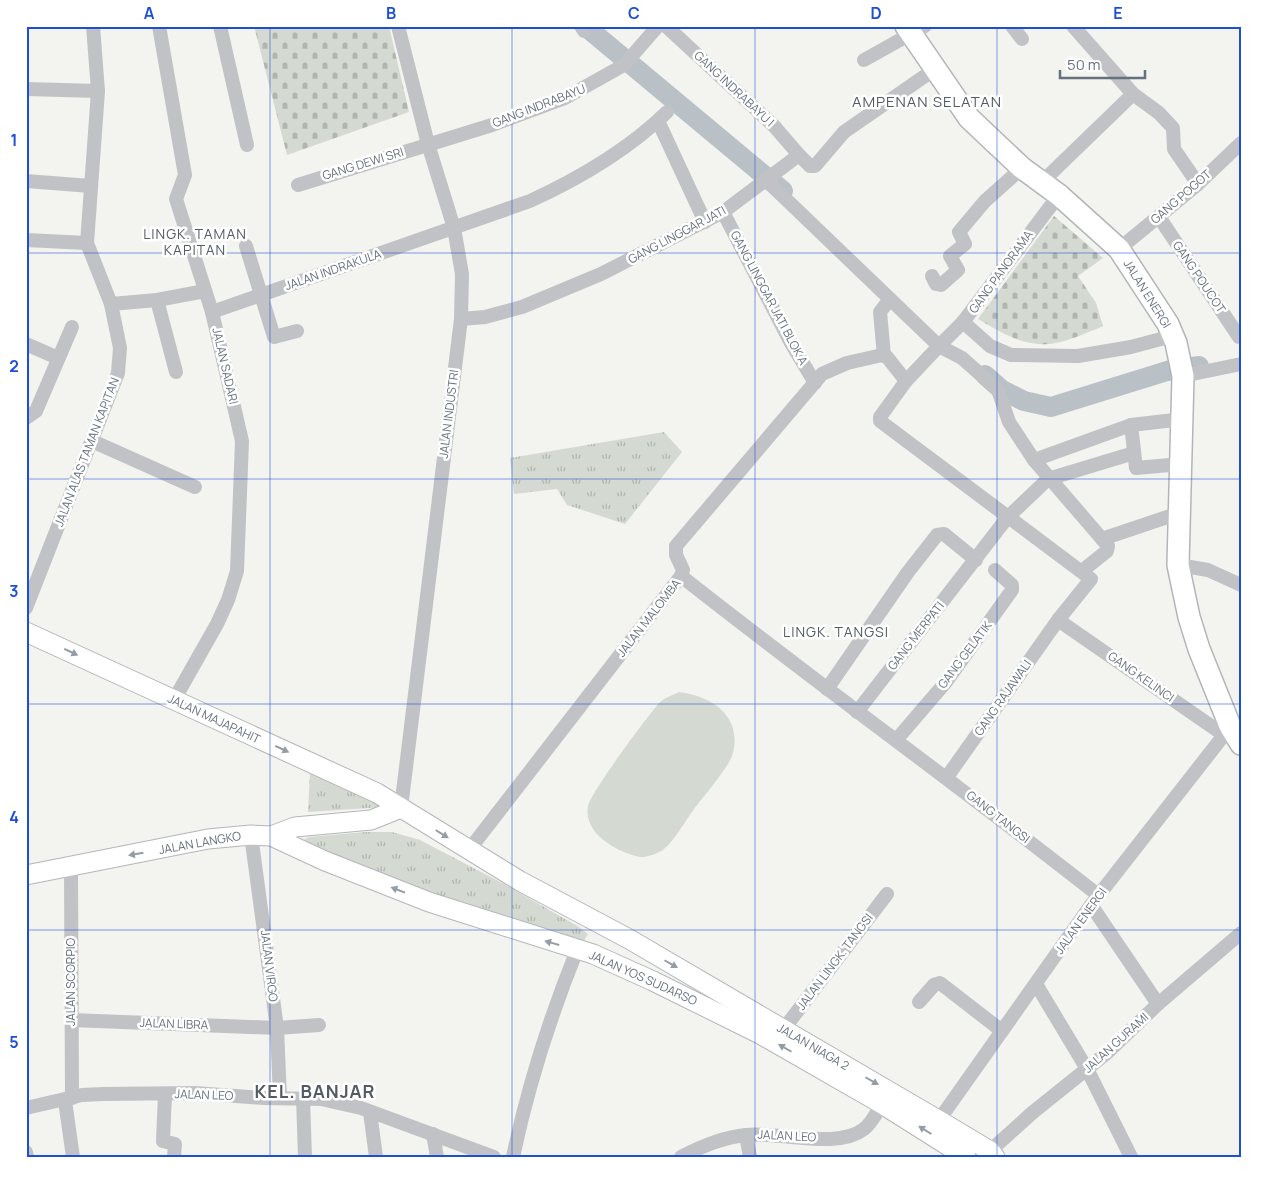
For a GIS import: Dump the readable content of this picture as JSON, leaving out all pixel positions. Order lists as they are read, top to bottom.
{
  "streets": {
    "highway": ["JALAN ENERGI"],
    "main road": [
      "JALAN MAJAPAHIT",
      "JALAN LANGKO",
      "JALAN YOS SUDARSO",
      "JALAN NIAGA 2"
    ],
    "street": [
      "GANG INDRABAYU I",
      "GANG INDRABAYU",
      "GANG DEWI SRI",
      "GANG POGOT",
      "GANG LINGGAR JATI",
      "JALAN INDRAKULA",
      "GANG PANORAMA",
      "GANG POUCOT",
      "GANG LINGGAR JATI BLOK A",
      "JALAN SADARI",
      "JALAN INDUSTRI",
      "JALAN ALAS TAMAN KAPITAN",
      "JALAN MALOMBA",
      "GANG MERPATI",
      "GANG GELATIK",
      "GANG KELINCI",
      "GANG RAJAWALI",
      "GANG TANGSI",
      "JALAN LINGK. TANGSI",
      "JALAN VIRGO",
      "JALAN SCORPIO",
      "JALAN LIBRA",
      "JALAN GURAMI",
      "JALAN LEO"
    ]
  },
  "crossings": [
    ["GANG INDRABAYU I", "GANG LINGGAR JATI"],
    ["GANG INDRABAYU", "GANG DEWI SRI"],
    ["GANG INDRABAYU", "JALAN INDUSTRI"],
    ["GANG DEWI SRI", "JALAN INDUSTRI"],
    ["GANG POGOT", "GANG POUCOT"],
    ["GANG POGOT", "JALAN ENERGI"],
    ["GANG LINGGAR JATI", "JALAN INDRAKULA"],
    ["GANG LINGGAR JATI", "GANG LINGGAR JATI BLOK A"],
    ["GANG LINGGAR JATI", "JALAN INDUSTRI"],
    ["JALAN INDRAKULA", "JALAN SADARI"],
    ["JALAN INDRAKULA", "JALAN INDUSTRI"],
    ["GANG PANORAMA", "JALAN ENERGI"],
    ["GANG PANORAMA", "GANG MERPATI"],
    ["JALAN ENERGI", "GANG KELINCI"],
    ["JALAN ENERGI", "GANG TANGSI"],
    ["JALAN ENERGI", "JALAN NIAGA 2"],
    ["JALAN SADARI", "JALAN MAJAPAHIT"],
    ["JALAN INDUSTRI", "JALAN MAJAPAHIT"],
    ["JALAN INDUSTRI", "JALAN LANGKO"],
    ["JALAN MALOMBA", "GANG MERPATI"],
    ["JALAN MALOMBA", "GANG GELATIK"],
    ["JALAN MALOMBA", "GANG TANGSI"],
    ["GANG GELATIK", "GANG TANGSI"],
    ["GANG KELINCI", "GANG RAJAWALI"],
    ["GANG RAJAWALI", "GANG TANGSI"],
    ["JALAN MAJAPAHIT", "JALAN LANGKO"],
    ["GANG TANGSI", "JALAN GURAMI"],
    ["JALAN LANGKO", "JALAN VIRGO"],
    ["JALAN LANGKO", "JALAN YOS SUDARSO"],
    ["JALAN LANGKO", "JALAN SCORPIO"],
    ["JALAN LINGK. TANGSI", "JALAN NIAGA 2"],
    ["JALAN VIRGO", "JALAN LIBRA"],
    ["JALAN VIRGO", "JALAN LEO"],
    ["JALAN YOS SUDARSO", "JALAN LEO"],
    ["JALAN SCORPIO", "JALAN LIBRA"],
    ["JALAN SCORPIO", "JALAN LEO"],
    ["JALAN GURAMI", "JALAN NIAGA 2"]
  ],
  "one_way": ["JALAN MAJAPAHIT", "JALAN LANGKO", "JALAN NIAGA 2"],
  "districts": [
    "AMPENAN SELATAN",
    "LINGK. TAMAN KAPITAN",
    "LINGK. TANGSI",
    "KEL. BANJAR"
  ],
  "scale_bar": "50 m",
  "grid": {
    "columns": [
      "A",
      "B",
      "C",
      "D",
      "E"
    ],
    "rows": [
      "1",
      "2",
      "3",
      "4",
      "5"
    ]
  }
}
